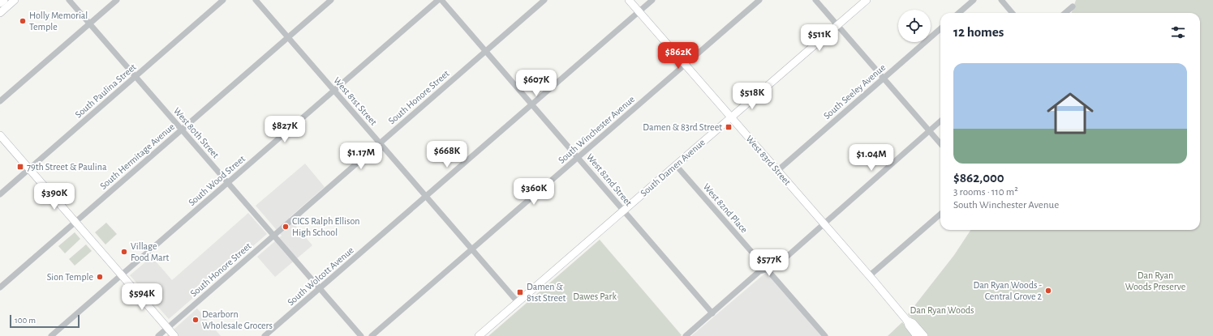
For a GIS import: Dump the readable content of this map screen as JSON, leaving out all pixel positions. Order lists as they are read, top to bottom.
{
  "streets": {
    "street": [
      "South Paulina Street",
      "South Seeley Avenue",
      "South Honore Street",
      "West 81st Street",
      "South Winchester Avenue",
      "West 80th Street",
      "South Hermitage Avenue",
      "West 83rd Street",
      "South Damen Avenue",
      "West 82nd Street",
      "South Wood Street",
      "West 82nd Place",
      "South Wolcott Avenue"
    ]
  },
  "crossings": [
    ["South Paulina Street", "West 80th Street"],
    ["South Seeley Avenue", "West 83rd Street"],
    ["South Honore Street", "West 81st Street"],
    ["South Honore Street", "West 80th Street"],
    ["South Honore Street", "West 82nd Street"],
    ["West 81st Street", "South Winchester Avenue"],
    ["West 81st Street", "South Hermitage Avenue"],
    ["West 81st Street", "South Damen Avenue"],
    ["West 81st Street", "South Wood Street"],
    ["West 81st Street", "South Wolcott Avenue"],
    ["South Winchester Avenue", "West 83rd Street"],
    ["South Winchester Avenue", "West 82nd Street"],
    ["West 80th Street", "South Hermitage Avenue"],
    ["West 80th Street", "South Wood Street"],
    ["West 80th Street", "South Wolcott Avenue"],
    ["West 83rd Street", "South Damen Avenue"],
    ["West 83rd Street", "South Wolcott Avenue"],
    ["South Damen Avenue", "West 82nd Street"],
    ["South Damen Avenue", "West 82nd Place"],
    ["West 82nd Street", "South Wolcott Avenue"]
  ],
  "parks": ["Dan Ryan Woods Preserve", "Dawes Park", "Dan Ryan Woods"],
  "places": {
    "other": [
      "Holly Memorial Temple",
      "CICS Ralph Ellison High School",
      "Village Food Mart",
      "Sion Temple",
      "Dan Ryan Woods - Central Grove 2",
      "Dearborn Wholesale Grocers"
    ],
    "transit": ["Damen & 83rd Street", "79th Street & Paulina", "Damen & 81st Street"]
  },
  "scale_bar": "100 m",
  "page": {
    "heading": "12 homes",
    "price": [
      "$511K",
      "$862K",
      "$607K",
      "$518K",
      "$827K",
      "$668K",
      "$1.17M",
      "$1.04M",
      "$360K",
      "$390K",
      "$577K",
      "$594K"
    ],
    "list": [
      {
        "name": "$862,000",
        "note": "3 rooms · 110 m² · South Winchester Avenue"
      }
    ],
    "scale": "100 m"
  }
}
